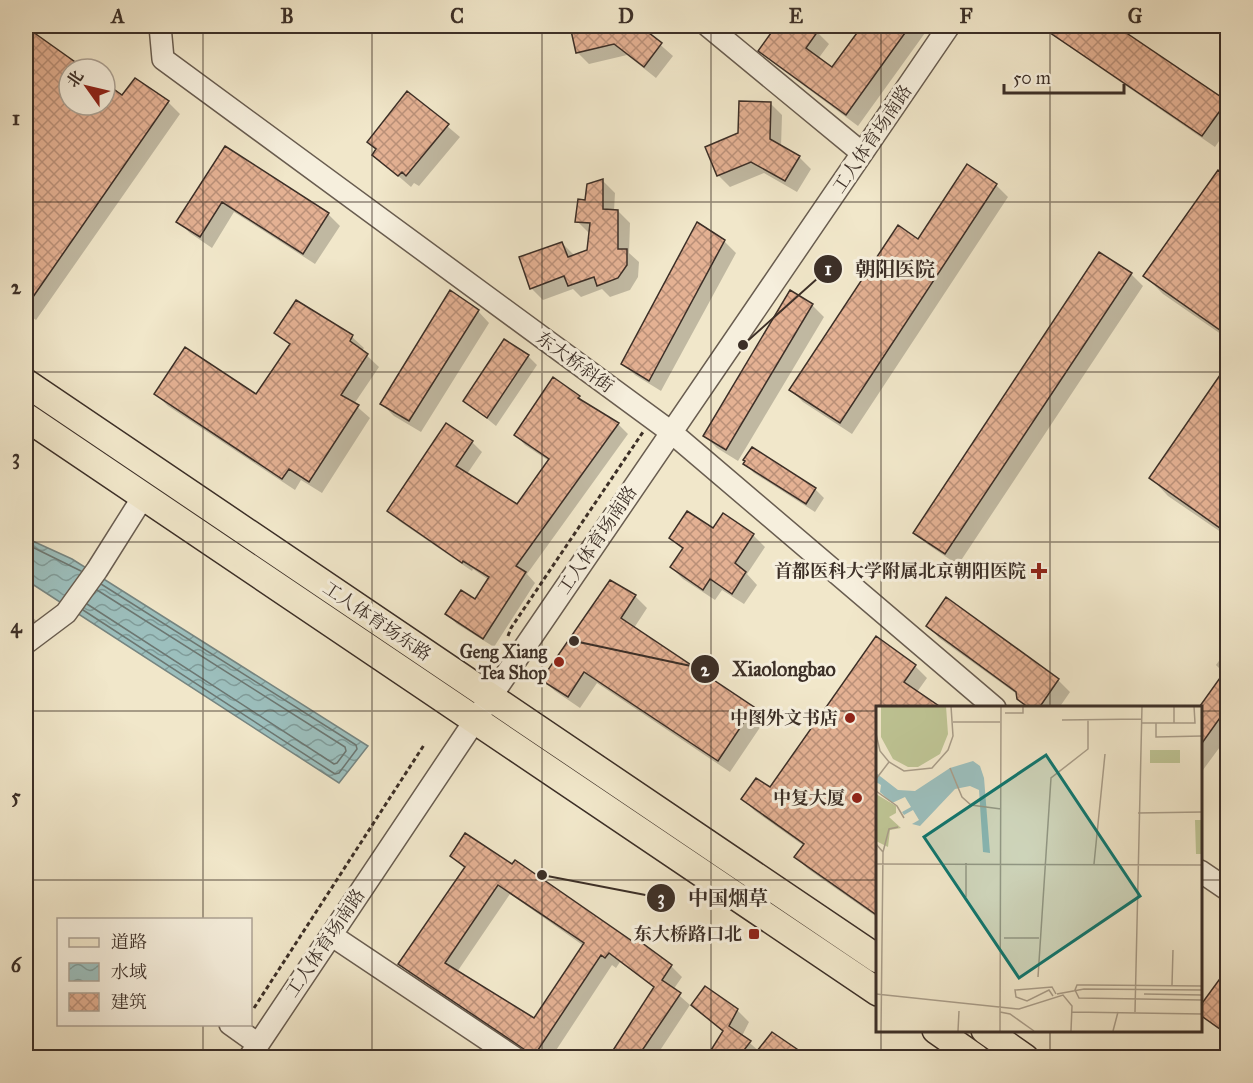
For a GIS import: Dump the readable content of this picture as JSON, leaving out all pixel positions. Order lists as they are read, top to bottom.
{
  "streets": {
    "main road": ["工人体育场东路"],
    "street": ["工人体育场南路", "东大桥斜街"]
  },
  "crossings": [
    ["工人体育场南路", "东大桥斜街"],
    ["工人体育场南路", "工人体育场东路"]
  ],
  "places": {
    "other": [
      "朝阳医院",
      "Xiaolongbao",
      "Geng Xiang Tea Shop",
      "中图外文书店",
      "中复大厦",
      "中国烟草"
    ],
    "health": ["首都医科大学附属北京朝阳医院"],
    "transit": ["东大桥路口北"]
  },
  "legend": ["道路", "水域", "建筑"],
  "scale_bar": "50 m",
  "north": "top left",
  "grid": {
    "columns": [
      "A",
      "B",
      "C",
      "D",
      "E",
      "F",
      "G"
    ],
    "rows": [
      "1",
      "2",
      "3",
      "4",
      "5",
      "6"
    ]
  }
}
